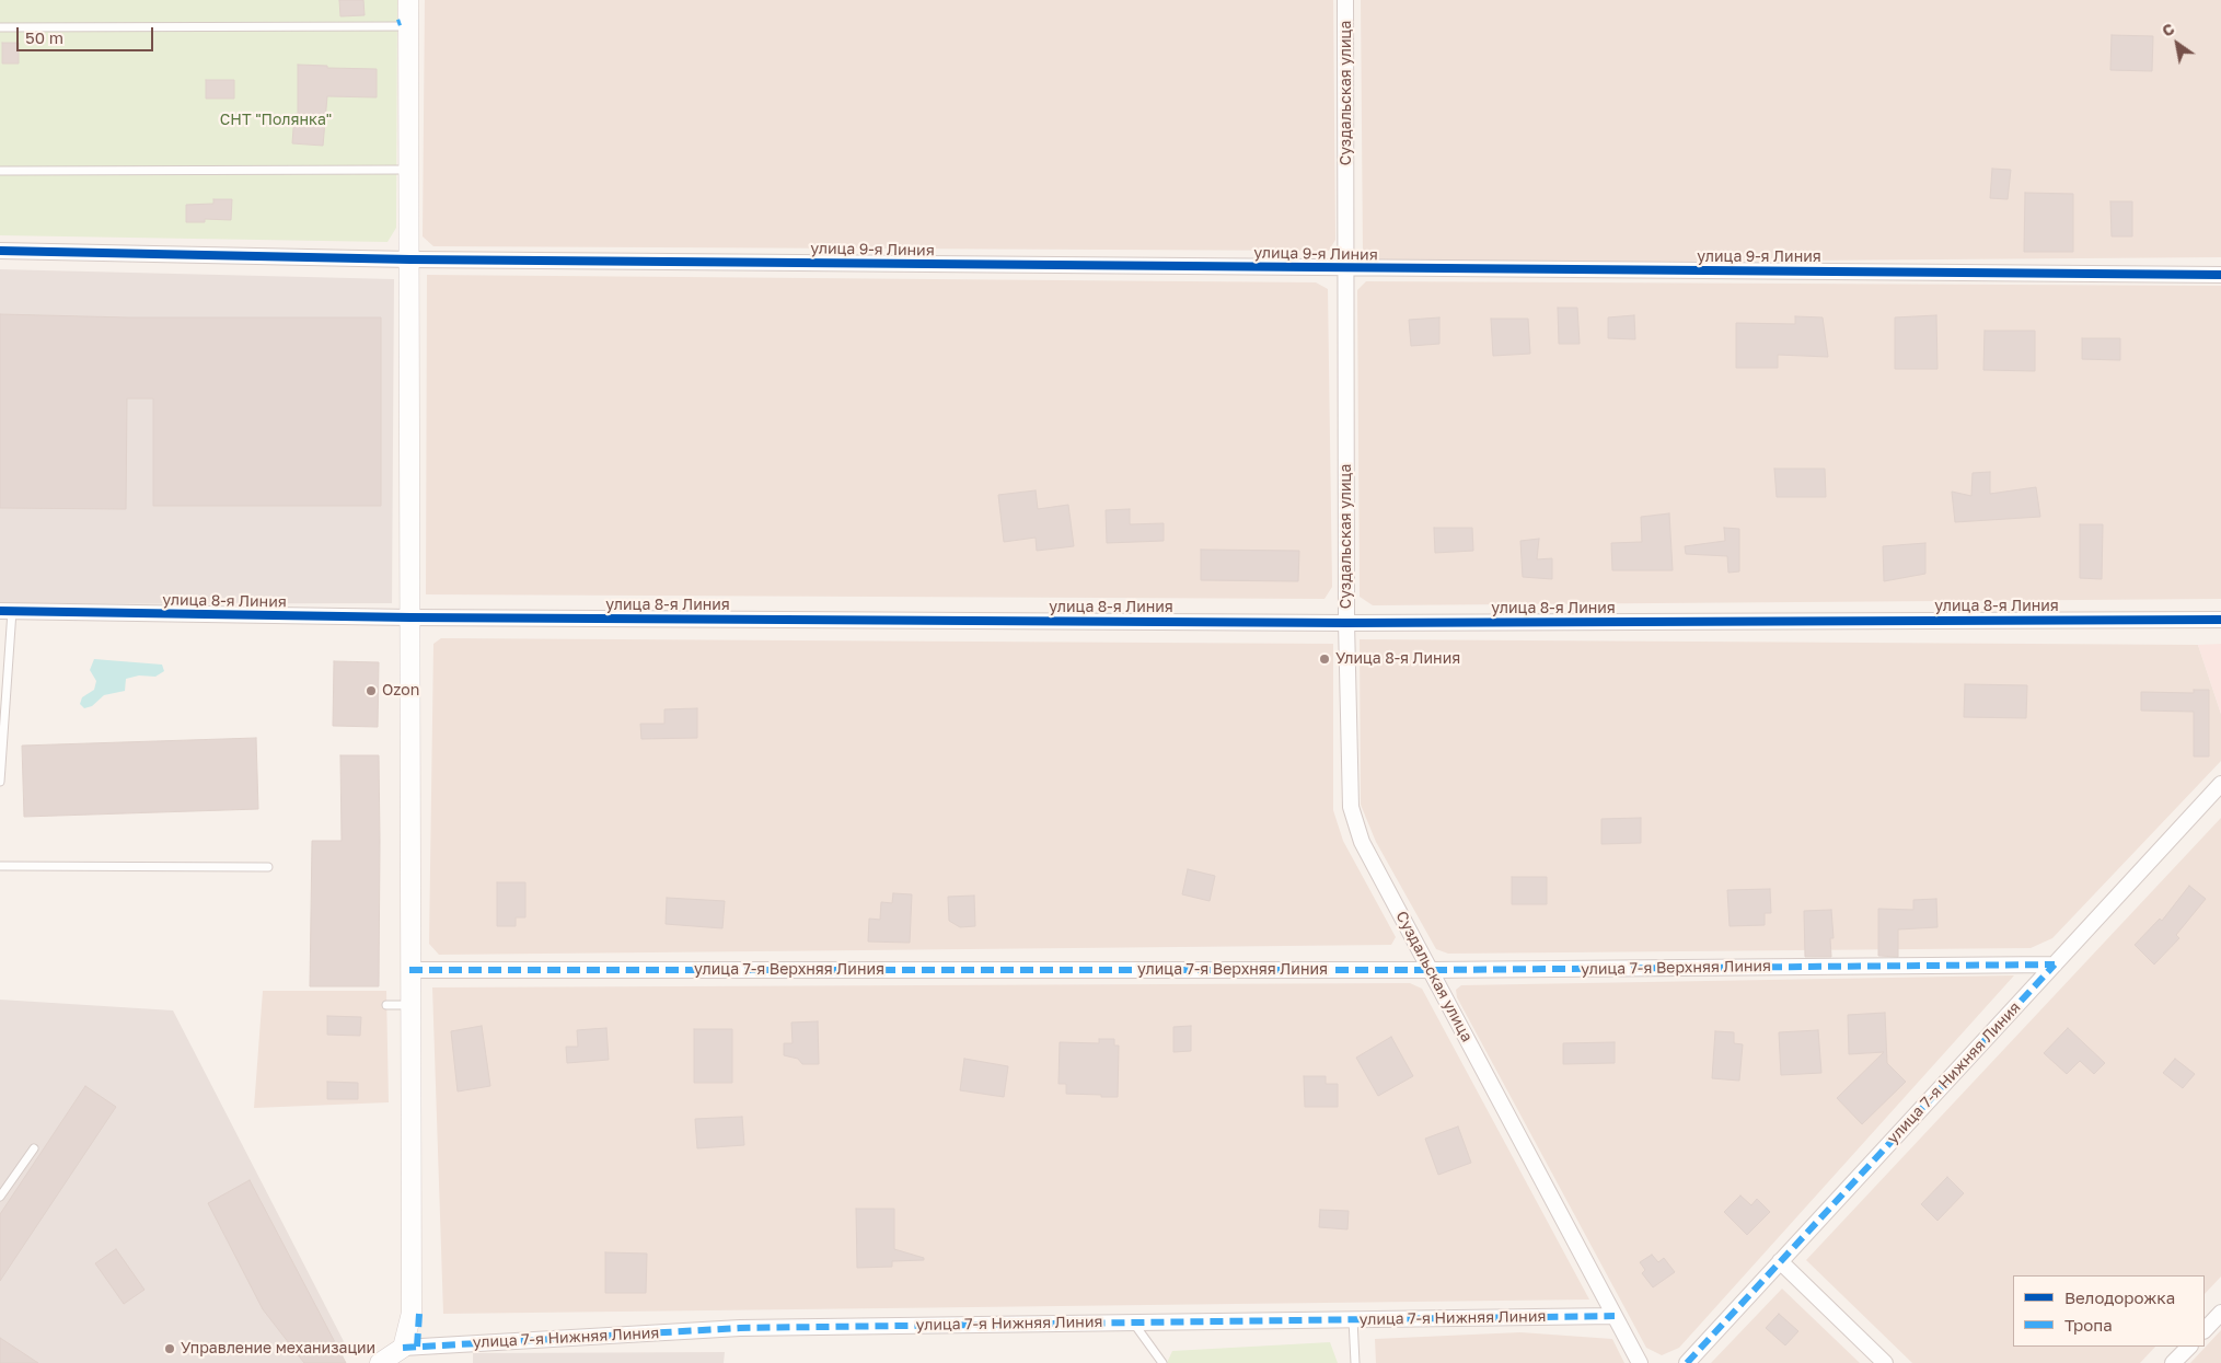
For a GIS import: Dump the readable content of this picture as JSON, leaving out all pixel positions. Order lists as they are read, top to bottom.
{
  "streets": {
    "street": [
      "Суздальская улица",
      "улица 9-я Линия",
      "улица 8-я Линия",
      "улица 7-я Верхняя Линия",
      "улица 7-я Нижняя Линия"
    ]
  },
  "crossings": [
    ["Суздальская улица", "улица 9-я Линия"],
    ["Суздальская улица", "улица 8-я Линия"],
    ["Суздальская улица", "улица 7-я Верхняя Линия"],
    ["Суздальская улица", "улица 7-я Нижняя Линия"],
    ["улица 7-я Верхняя Линия", "улица 7-я Нижняя Линия"]
  ],
  "parks": ["СНТ \"Полянка\""],
  "places": ["Улица 8-я Линия", "Ozon", "Управление механизации"],
  "legend": ["Велодорожка", "Тропа"],
  "scale_bar": "50 m",
  "north": "top left"
}
